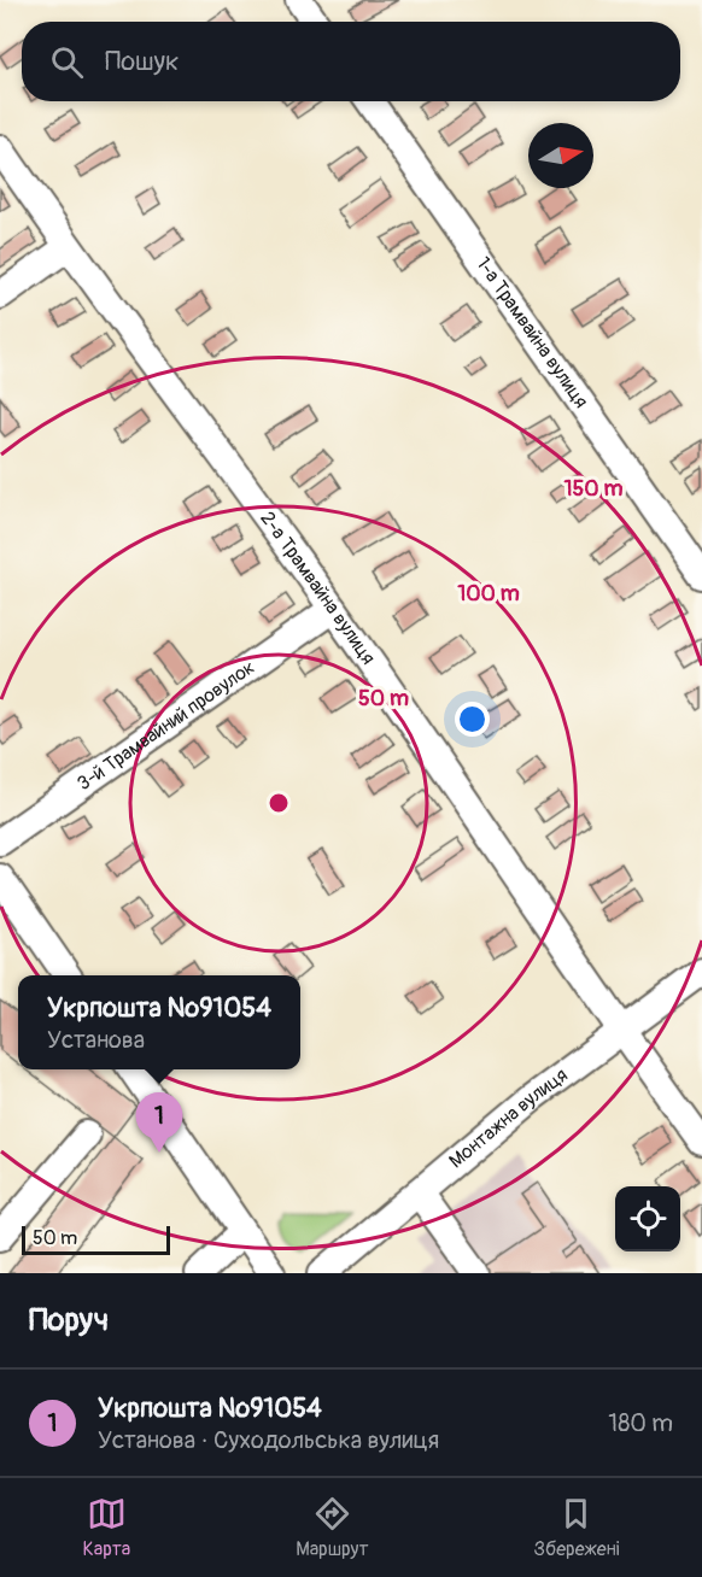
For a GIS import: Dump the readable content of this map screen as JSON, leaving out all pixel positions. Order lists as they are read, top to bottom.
{
  "streets": {
    "street": [
      "1-а Трамвайна вулиця",
      "2-а Трамвайна вулиця",
      "3-й Трамвайний провулок",
      "Монтажна вулиця"
    ]
  },
  "crossings": [
    ["2-а Трамвайна вулиця", "3-й Трамвайний провулок"],
    ["2-а Трамвайна вулиця", "Монтажна вулиця"]
  ],
  "scale_bar": "50 m",
  "north": "right",
  "page": {
    "search": "Пошук",
    "popup": ["Укрпошта №91054", "Установа"],
    "pins": "1",
    "scale": "50 m",
    "heading": "Поруч",
    "list": [
      {
        "mark": "1",
        "name": "Укрпошта №91054",
        "note": "Установа · Суходольська вулиця",
        "value": "180 m"
      }
    ],
    "nav": ["Карта", "Маршрут", "Збережені"]
  },
  "rings": ["150 m", "100 m", "50 m"]
}
